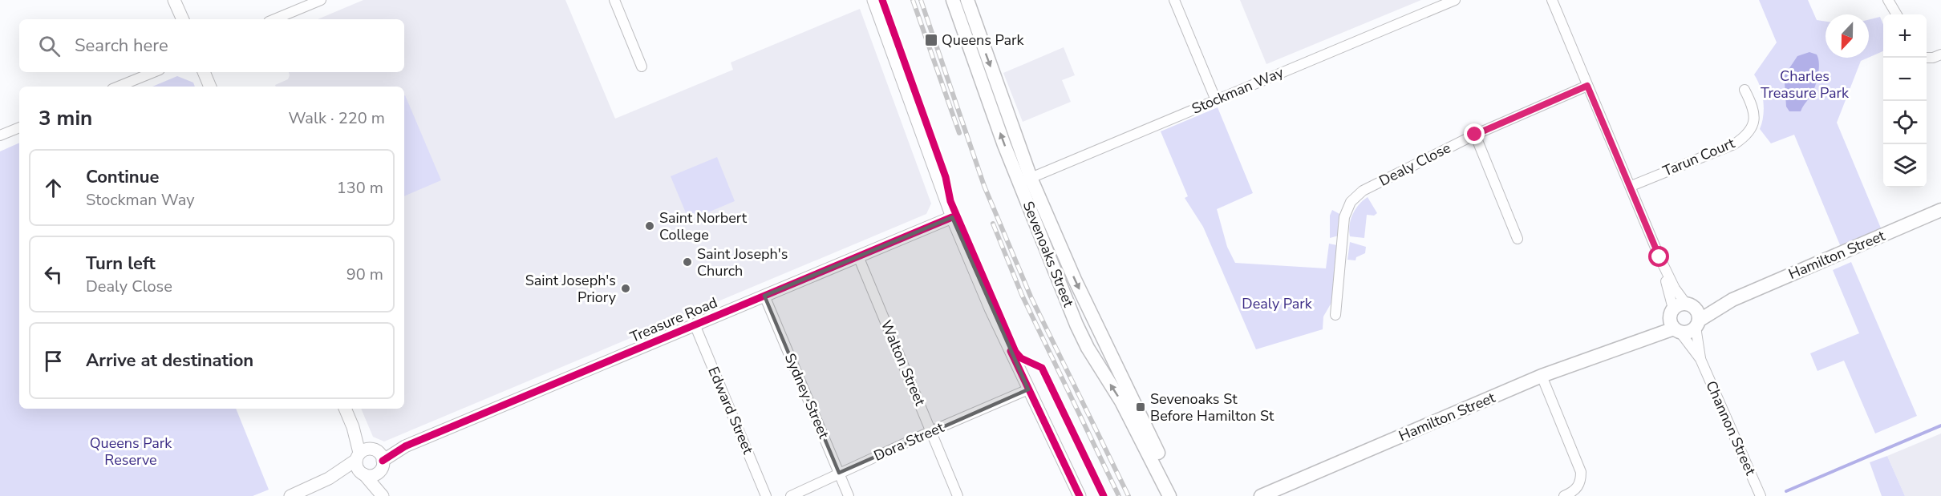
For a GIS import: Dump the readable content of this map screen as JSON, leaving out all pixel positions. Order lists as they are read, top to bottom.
{
  "streets": {
    "main road": ["Sevenoaks Street", "Hamilton Street"],
    "street": [
      "Stockman Way",
      "Tarun Court",
      "Dealy Close",
      "Treasure Road",
      "Walton Street",
      "Sydney Street",
      "Edward Street",
      "Channon Street",
      "Dora Street"
    ]
  },
  "crossings": [
    ["Stockman Way", "Sevenoaks Street"],
    ["Hamilton Street", "Channon Street"],
    ["Treasure Road", "Walton Street"],
    ["Treasure Road", "Sydney Street"],
    ["Treasure Road", "Edward Street"],
    ["Walton Street", "Dora Street"],
    ["Sydney Street", "Dora Street"]
  ],
  "parks": ["Charles Treasure Park", "Dealy Park", "Queens Park Reserve"],
  "places": {
    "transit": ["Queens Park", "Sevenoaks St Before Hamilton St"],
    "other": ["Saint Norbert College", "Saint Joseph's Church", "Saint Joseph's Priory"]
  },
  "north": "bottom",
  "page": {
    "map_buttons": ["+", "−"],
    "search": "Search here",
    "heading": ["3 min", "Walk · 220 m"],
    "list": [
      ["Continue", "Stockman Way", "130 m"],
      ["Turn left", "Dealy Close", "90 m"],
      "Arrive at destination"
    ]
  }
}
